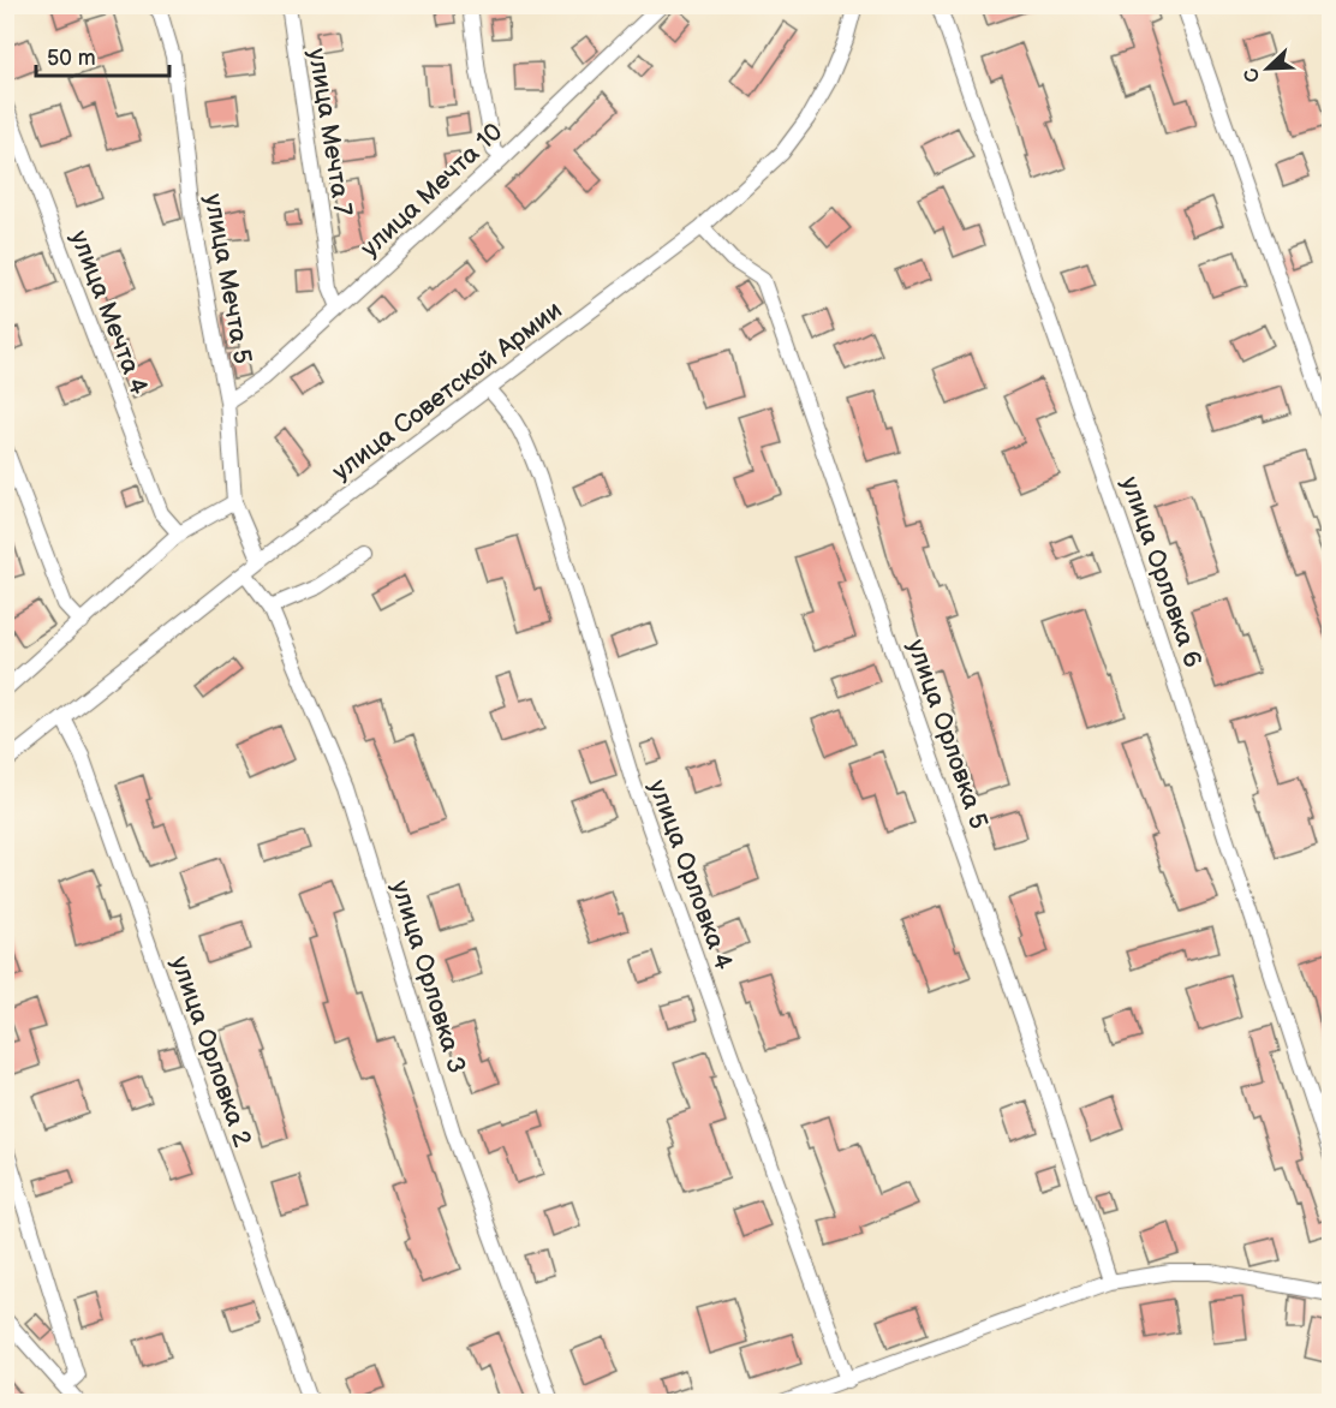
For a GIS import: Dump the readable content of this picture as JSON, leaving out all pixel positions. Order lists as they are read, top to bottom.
{
  "streets": {
    "street": [
      "улица Мечта 7",
      "улица Мечта 10",
      "улица Мечта 5",
      "улица Мечта 4",
      "улица Советской Армии",
      "улица Орловка 6",
      "улица Орловка 5",
      "улица Орловка 4",
      "улица Орловка 3",
      "улица Орловка 2"
    ]
  },
  "crossings": [
    ["улица Мечта 7", "улица Мечта 10"],
    ["улица Мечта 10", "улица Мечта 5"],
    ["улица Мечта 5", "улица Советской Армии"],
    ["улица Советской Армии", "улица Орловка 5"],
    ["улица Советской Армии", "улица Орловка 4"],
    ["улица Советской Армии", "улица Орловка 3"],
    ["улица Советской Армии", "улица Орловка 2"]
  ],
  "scale_bar": "50 m",
  "north": "bottom left"
}
